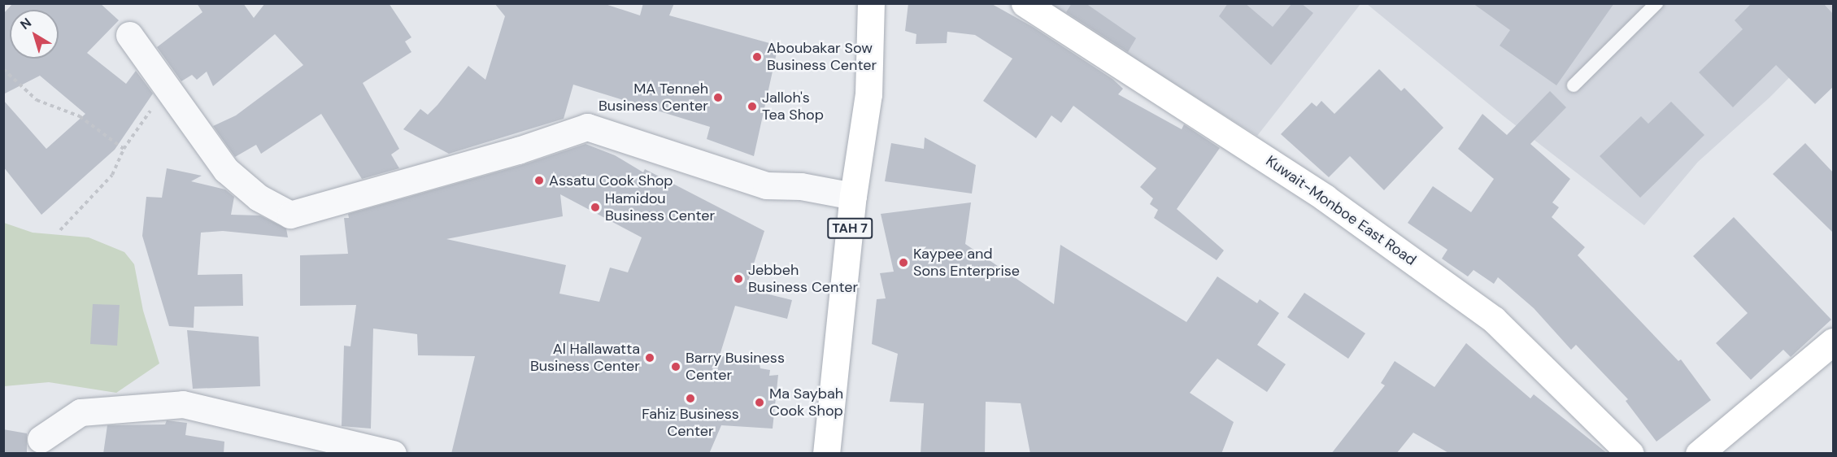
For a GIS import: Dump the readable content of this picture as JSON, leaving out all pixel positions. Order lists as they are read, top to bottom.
{
  "streets": {
    "main road": ["Kuwait-Monboe East Road", "TAH 7"]
  },
  "places": [
    "Aboubakar Sow Business Center",
    "MA Tenneh Business Center",
    "Jalloh's Tea Shop",
    "Assatu Cook Shop",
    "Hamidou Business Center",
    "Kaypee and Sons Enterprise",
    "Jebbeh Business Center",
    "Al Hallawatta Business Center",
    "Barry Business Center",
    "Fahiz Business Center",
    "Ma Saybah Cook Shop"
  ],
  "north": "top left"
}
